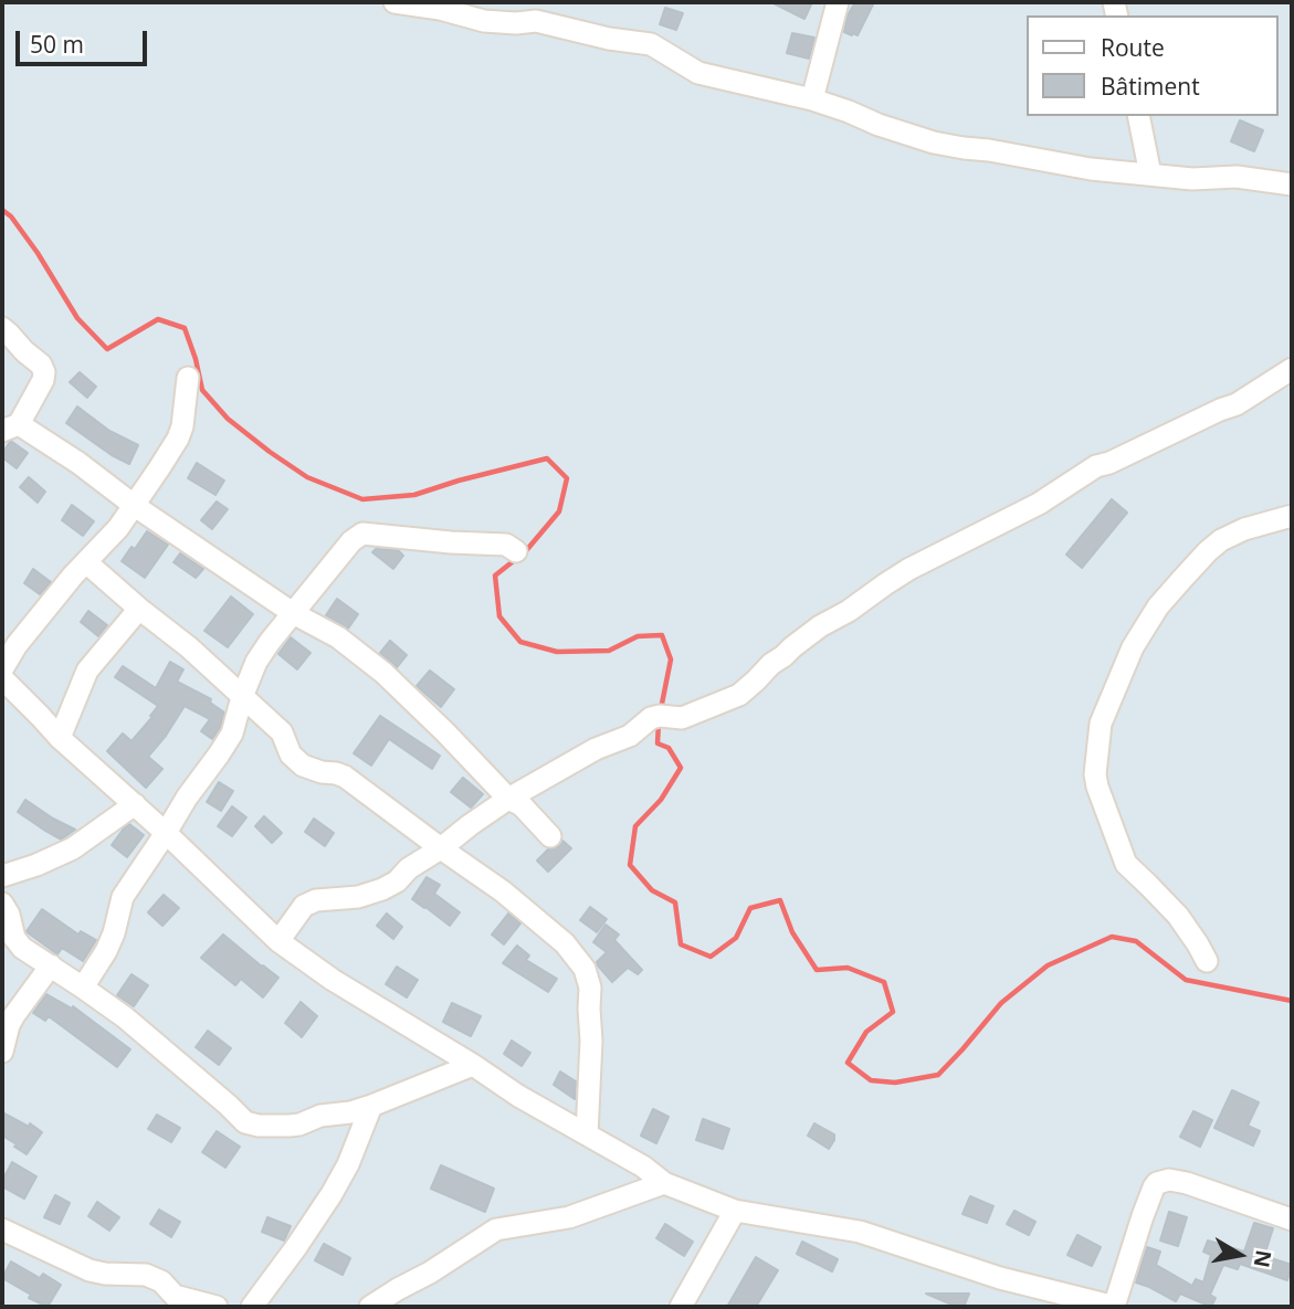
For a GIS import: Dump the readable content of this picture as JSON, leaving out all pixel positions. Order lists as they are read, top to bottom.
{
  "legend": ["Route", "Bâtiment"],
  "scale_bar": "50 m",
  "north": "right"
}
